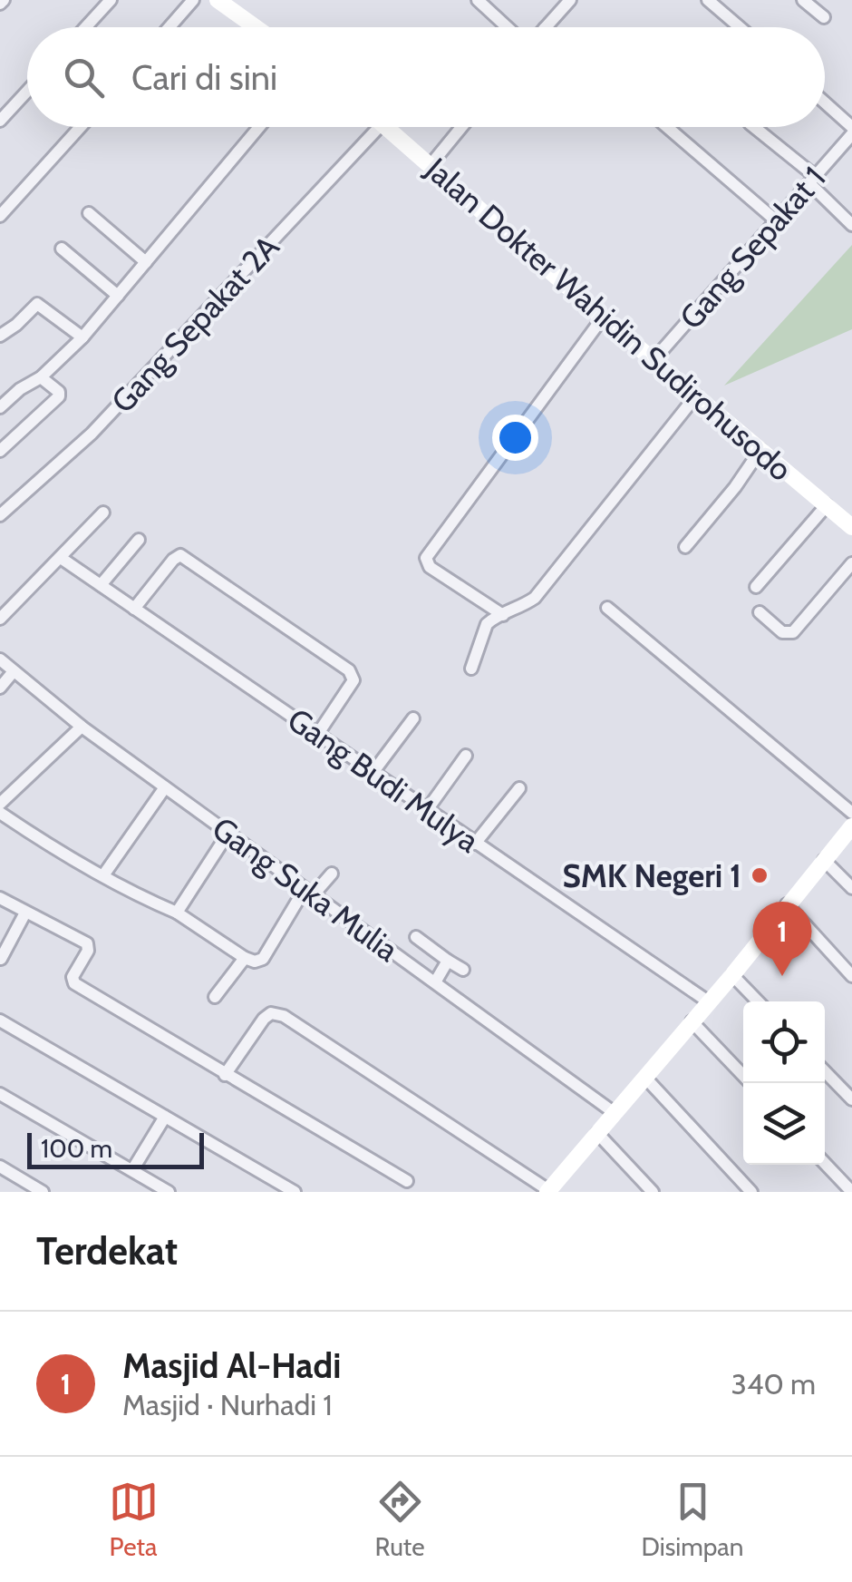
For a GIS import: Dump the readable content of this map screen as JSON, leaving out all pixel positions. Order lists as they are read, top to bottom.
{
  "streets": {
    "street": [
      "Gang Sepakat 1",
      "Jalan Dokter Wahidin Sudirohusodo",
      "Gang Sepakat 2A",
      "Gang Budi Mulya",
      "Gang Suka Mulia"
    ]
  },
  "crossings": [
    ["Gang Sepakat 1", "Jalan Dokter Wahidin Sudirohusodo"]
  ],
  "places": ["SMK Negeri 1"],
  "scale_bar": "100 m",
  "page": {
    "search": "Cari di sini",
    "pins": "1",
    "scale": "100 m",
    "heading": "Terdekat",
    "list": [
      {
        "mark": "1",
        "name": "Masjid Al-Hadi",
        "note": "Masjid · Nurhadi 1",
        "value": "340 m"
      }
    ],
    "nav": ["Peta", "Rute", "Disimpan"]
  }
}
